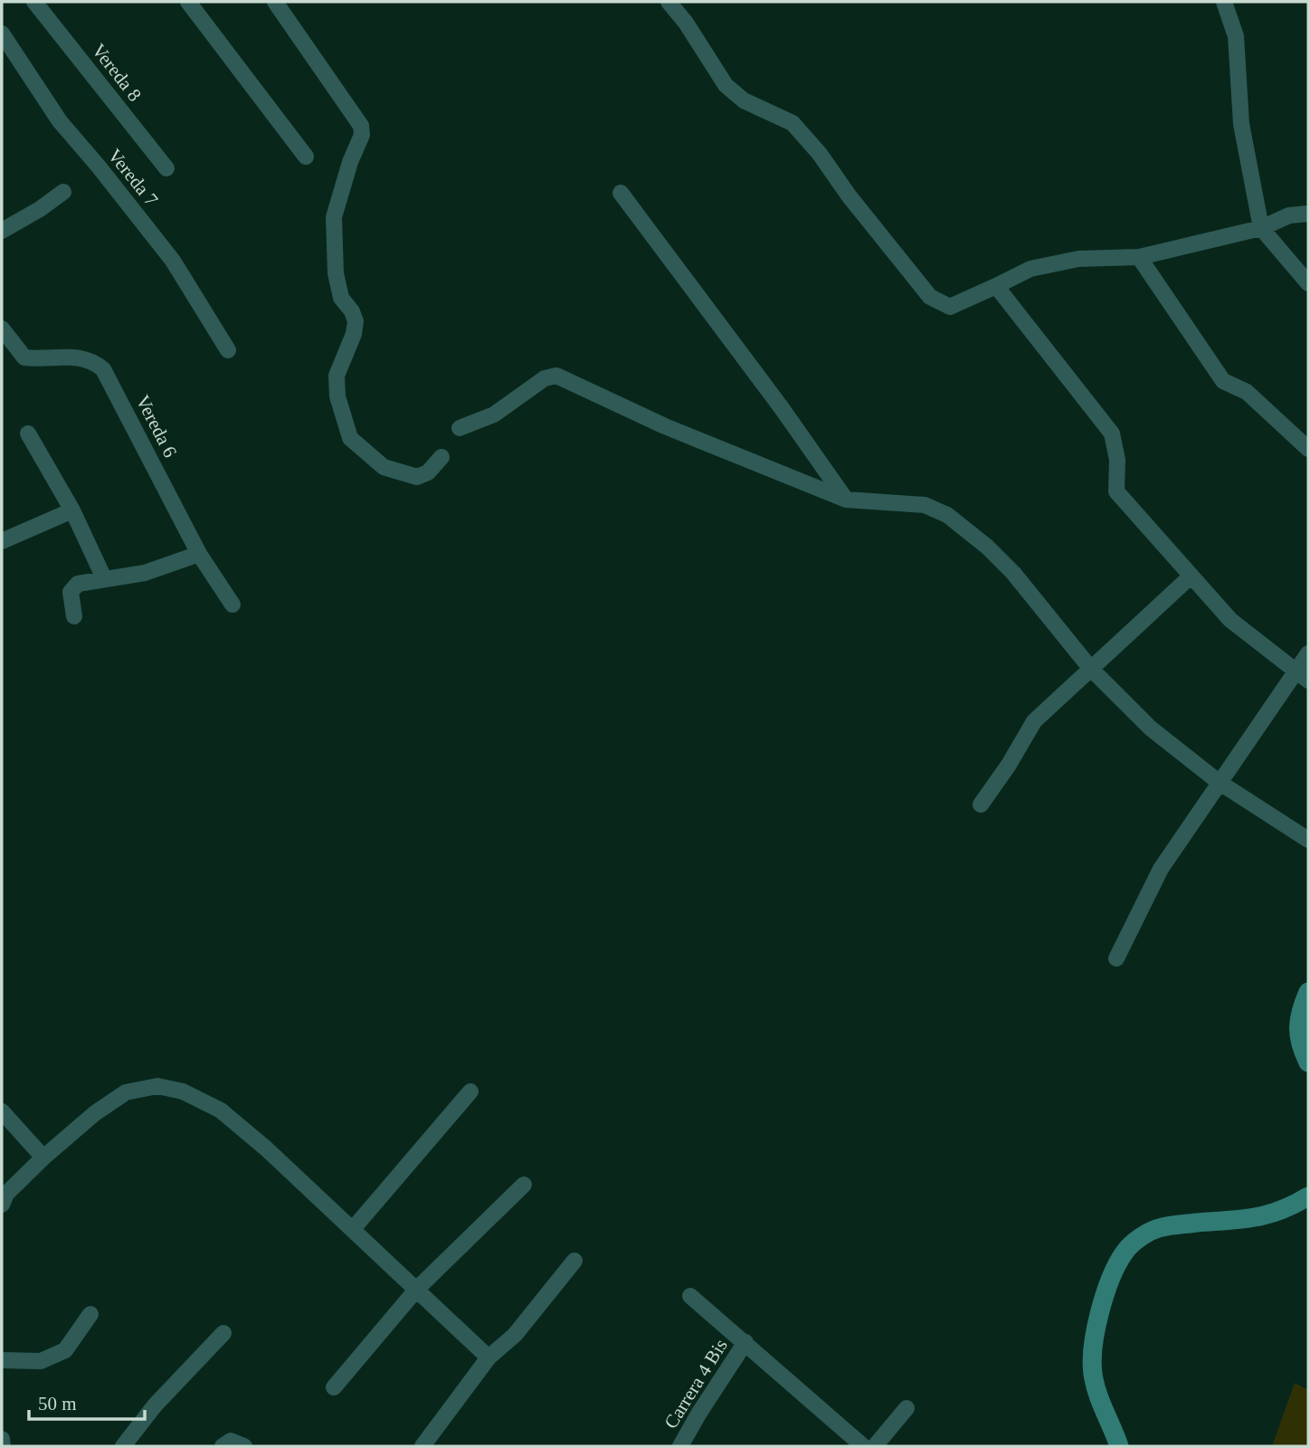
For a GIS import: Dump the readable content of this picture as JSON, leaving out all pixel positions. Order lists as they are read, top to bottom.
{
  "streets": {
    "street": [
      "Vereda 8",
      "Vereda 7",
      "Vereda 6",
      "Carrera 4 Bis"
    ]
  },
  "scale_bar": "50 m"
}
